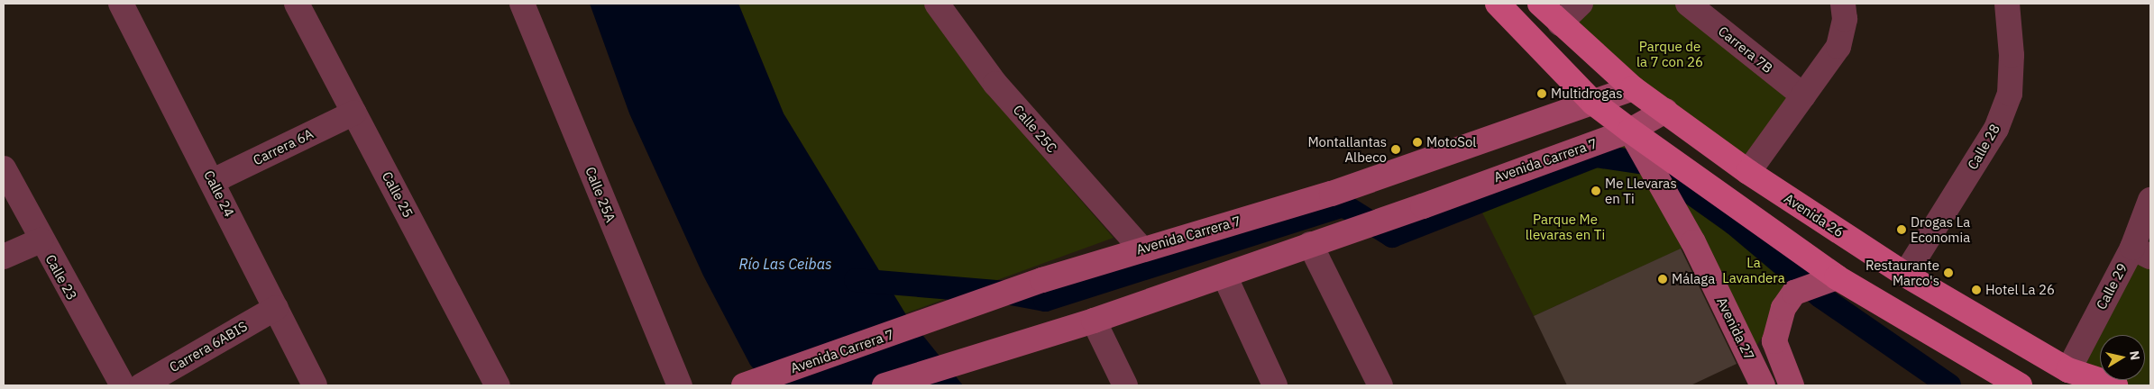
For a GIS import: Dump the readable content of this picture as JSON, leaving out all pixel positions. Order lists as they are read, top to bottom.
{
  "streets": {
    "main road": ["Avenida Carrera 7", "Avenida 26", "Avenida 27"],
    "street": [
      "Carrera 7B",
      "Calle 25C",
      "Carrera 6A",
      "Calle 28",
      "Calle 24",
      "Calle 25",
      "Calle 25A",
      "Calle 23",
      "Calle 29",
      "Carrera 6ABIS"
    ]
  },
  "crossings": [
    ["Calle 25C", "Avenida Carrera 7"],
    ["Carrera 6A", "Calle 24"],
    ["Carrera 6A", "Calle 25"],
    ["Calle 28", "Avenida 26"],
    ["Avenida Carrera 7", "Avenida 26"],
    ["Avenida Carrera 7", "Avenida 27"],
    ["Calle 24", "Carrera 6ABIS"],
    ["Avenida 26", "Calle 29"]
  ],
  "water": ["Río Las Ceibas"],
  "parks": ["Parque de la 7 con 26", "Parque Me llevaras en Ti", "La Lavandera"],
  "places": [
    "Multidrogas",
    "MotoSol",
    "Montallantas Albeco",
    "Me Llevaras en Ti",
    "Drogas La Economia",
    "Restaurante Marco's",
    "Málaga",
    "Hotel La 26"
  ],
  "north": "right"
}
